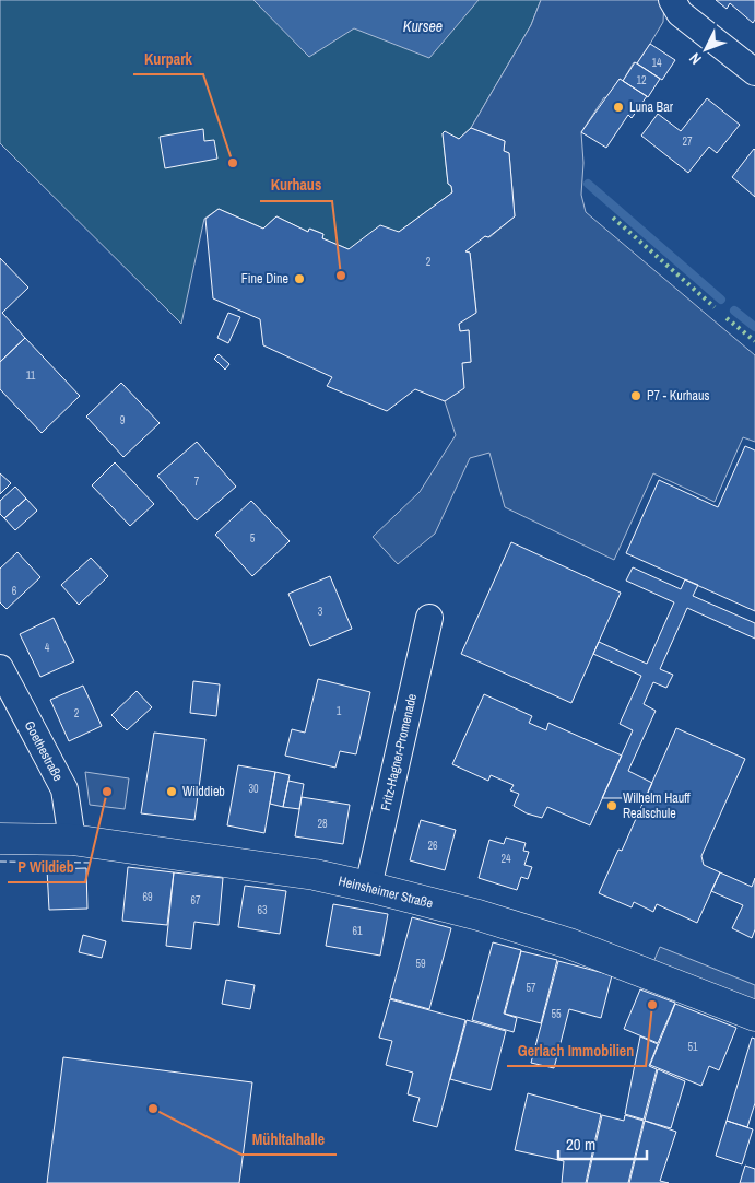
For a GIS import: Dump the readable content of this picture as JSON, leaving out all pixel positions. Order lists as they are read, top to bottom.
{
  "streets": {
    "street": ["Goethestraße", "Fritz-Hagner-Promenade", "Heinsheimer Straße"]
  },
  "crossings": [
    ["Goethestraße", "Heinsheimer Straße"],
    ["Fritz-Hagner-Promenade", "Heinsheimer Straße"]
  ],
  "water": ["Kursee"],
  "places": [
    "Luna Bar",
    "Kurpark",
    "Kurhaus",
    "Fine Dine",
    "P7 - Kurhaus",
    "P Wildieb",
    "Wilddieb",
    "Wilhelm Hauff Realschule",
    "Gerlach Immobilien",
    "Mühltalhalle"
  ],
  "house_numbers": [
    "14",
    "12",
    "27",
    "2",
    "11",
    "9",
    "7",
    "5",
    "6",
    "3",
    "4",
    "1",
    "2",
    "30",
    "28",
    "26",
    "24",
    "69",
    "67",
    "63",
    "61",
    "59",
    "57",
    "55",
    "51"
  ],
  "scale_bar": "20 m",
  "north": "bottom left"
}
